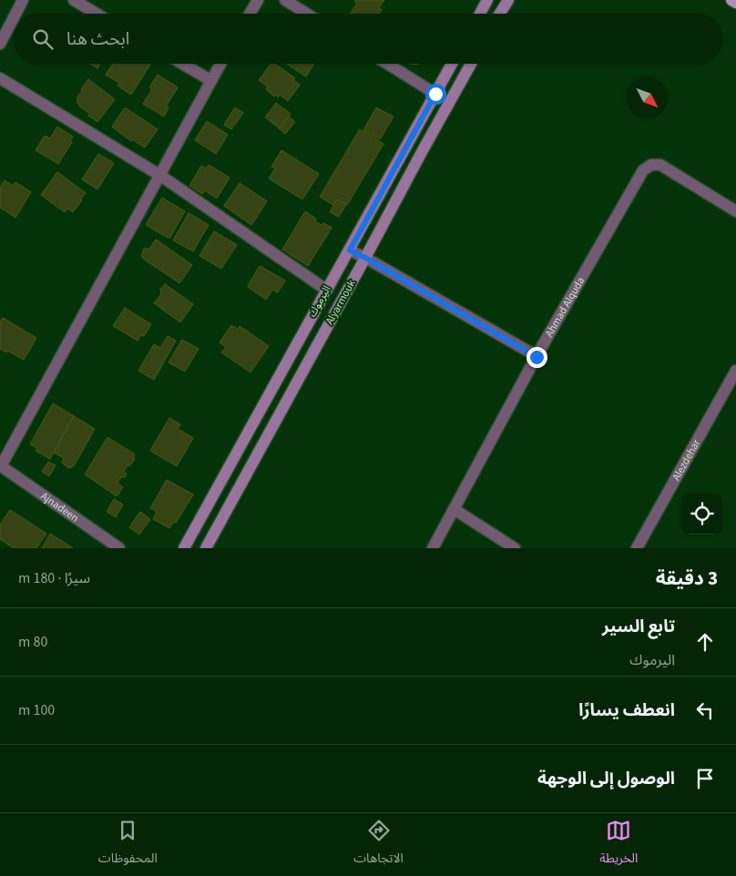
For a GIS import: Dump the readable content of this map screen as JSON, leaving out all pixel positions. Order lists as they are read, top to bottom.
{
  "streets": {
    "street": [
      "اليرموك",
      "Alyarmouk",
      "Ahmad Alquda",
      "Alezdehar",
      "Ajnadeen"
    ]
  },
  "north": "bottom right",
  "page": {
    "search": "ابحث هنا",
    "heading": ["3 دقيقة", "سيرًا · 180 m"],
    "list": [
      ["تابع السير", "اليرموك", "80 m"],
      ["انعطف يسارًا", "100 m"],
      "الوصول إلى الوجهة"
    ],
    "nav": ["الخريطة", "الاتجاهات", "المحفوظات"]
  }
}
